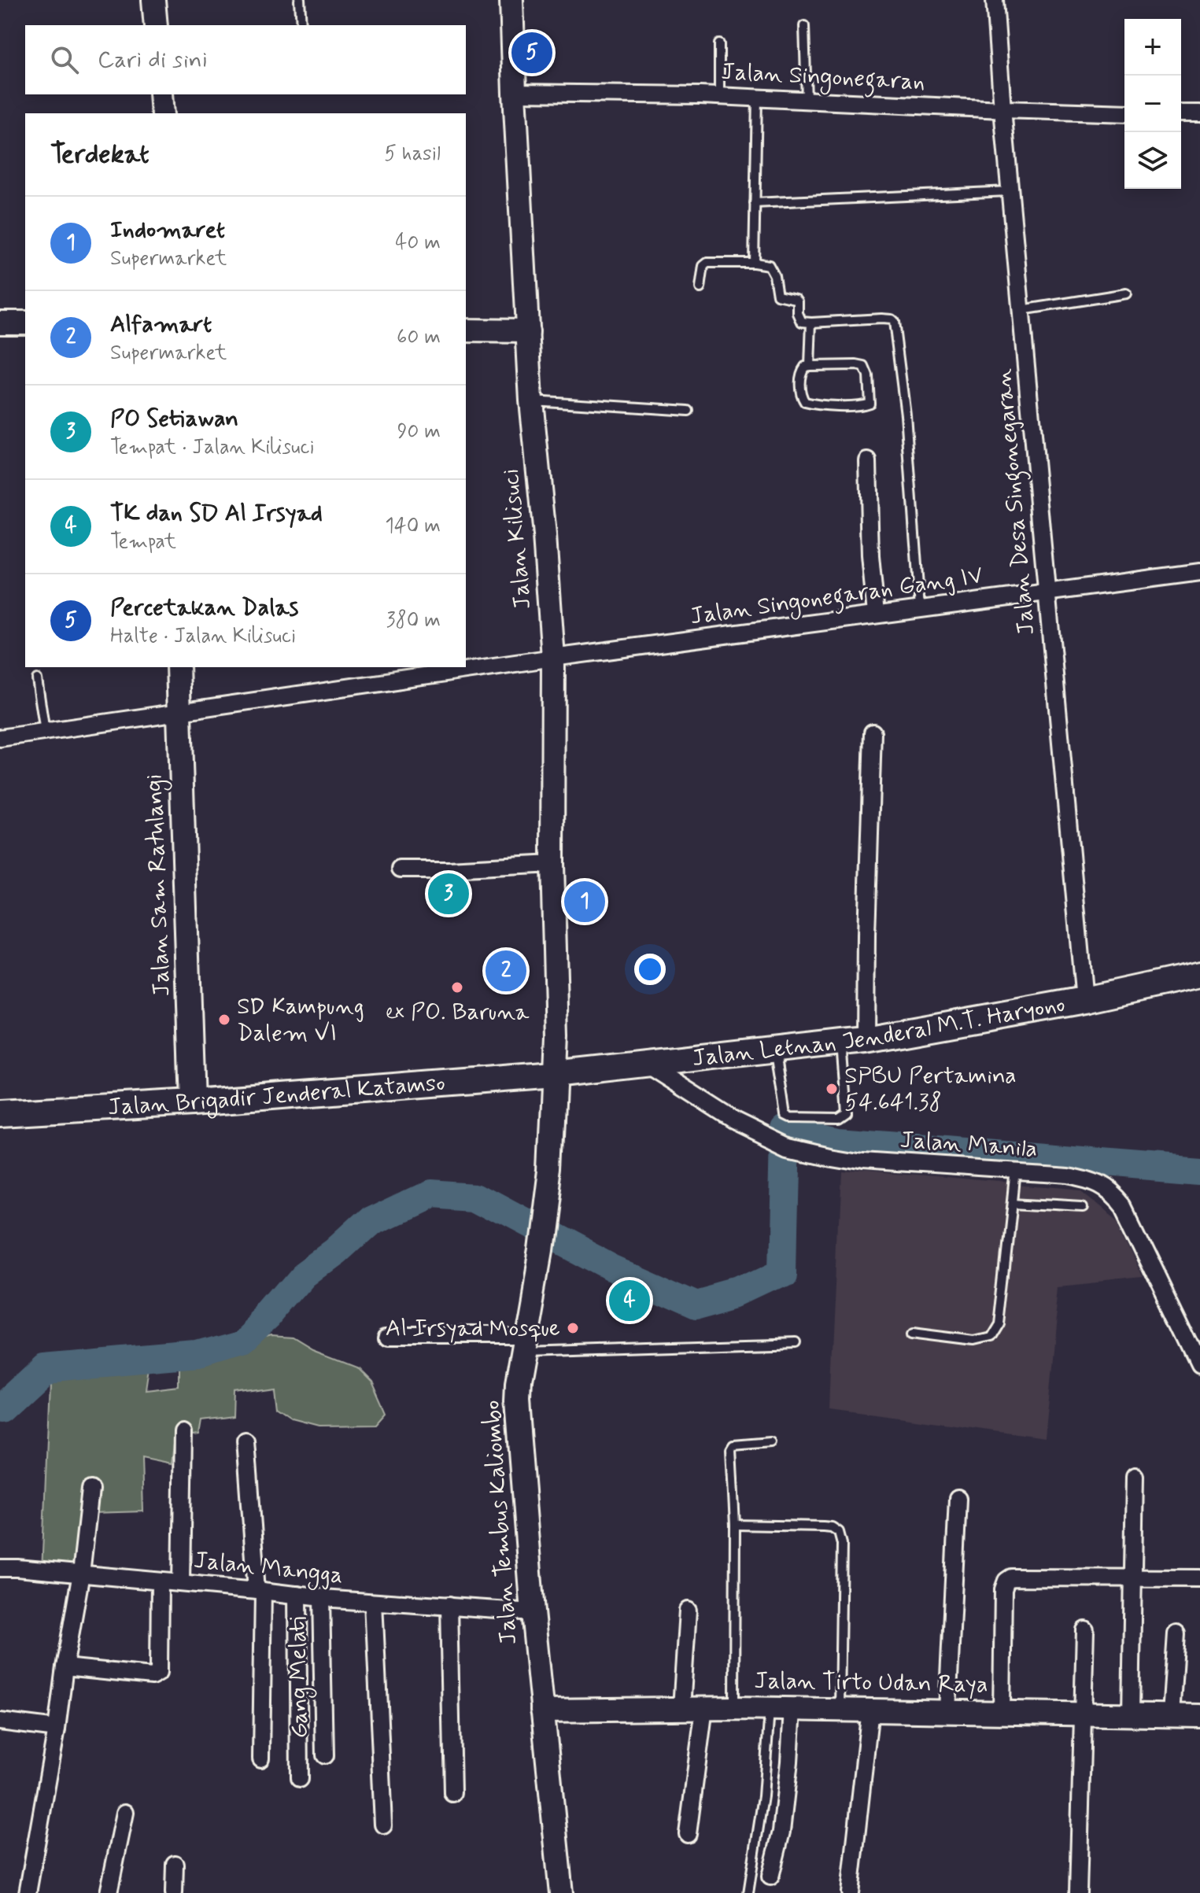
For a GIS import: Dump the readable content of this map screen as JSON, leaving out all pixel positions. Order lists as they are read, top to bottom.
{
  "streets": {
    "main road": [
      "Jalan Kilisuci",
      "Jalan Sam Ratulangi",
      "Jalan Letnan Jenderal M.T. Haryono",
      "Jalan Brigadir Jenderal Katamso",
      "Jalan Tembus Kaliombo",
      "Jalan Tirto Udan Raya"
    ],
    "street": [
      "Jalan Singonegaran",
      "Jalan Desa Singonegaran",
      "Jalan Singonegaran Gang IV",
      "Jalan Manila",
      "Jalan Mangga",
      "Gang Melati"
    ]
  },
  "crossings": [
    ["Jalan Singonegaran", "Jalan Desa Singonegaran"],
    ["Jalan Singonegaran", "Jalan Kilisuci"],
    ["Jalan Desa Singonegaran", "Jalan Singonegaran Gang IV"],
    ["Jalan Desa Singonegaran", "Jalan Letnan Jenderal M.T. Haryono"],
    ["Jalan Kilisuci", "Jalan Singonegaran Gang IV"],
    ["Jalan Kilisuci", "Jalan Letnan Jenderal M.T. Haryono"],
    ["Jalan Kilisuci", "Jalan Brigadir Jenderal Katamso"],
    ["Jalan Kilisuci", "Jalan Tembus Kaliombo"],
    ["Jalan Singonegaran Gang IV", "Jalan Sam Ratulangi"],
    ["Jalan Sam Ratulangi", "Jalan Brigadir Jenderal Katamso"],
    ["Jalan Letnan Jenderal M.T. Haryono", "Jalan Brigadir Jenderal Katamso"],
    ["Jalan Letnan Jenderal M.T. Haryono", "Jalan Manila"],
    ["Jalan Letnan Jenderal M.T. Haryono", "Jalan Tembus Kaliombo"],
    ["Jalan Brigadir Jenderal Katamso", "Jalan Tembus Kaliombo"],
    ["Jalan Tembus Kaliombo", "Jalan Mangga"],
    ["Jalan Tembus Kaliombo", "Jalan Tirto Udan Raya"],
    ["Jalan Mangga", "Gang Melati"]
  ],
  "places": [
    "ex PO. Baruna",
    "SD Kampung Dalem VI",
    "SPBU Pertamina 54.641.38",
    "Al Irsyad Mosque"
  ],
  "page": {
    "map_buttons": ["+", "−"],
    "search": "Cari di sini",
    "pins": [
      "5",
      "3",
      "1",
      "2",
      "4"
    ],
    "heading": ["Terdekat", "5 hasil"],
    "list": [
      {
        "mark": "1",
        "name": "Indomaret",
        "note": "Supermarket",
        "value": "40 m"
      },
      {
        "mark": "2",
        "name": "Alfamart",
        "note": "Supermarket",
        "value": "60 m"
      },
      {
        "mark": "3",
        "name": "PO Setiawan",
        "note": "Tempat · Jalan Kilisuci",
        "value": "90 m"
      },
      {
        "mark": "4",
        "name": "TK dan SD Al Irsyad",
        "note": "Tempat",
        "value": "140 m"
      },
      {
        "mark": "5",
        "name": "Percetakan Dalas",
        "note": "Halte · Jalan Kilisuci",
        "value": "380 m"
      }
    ]
  }
}
